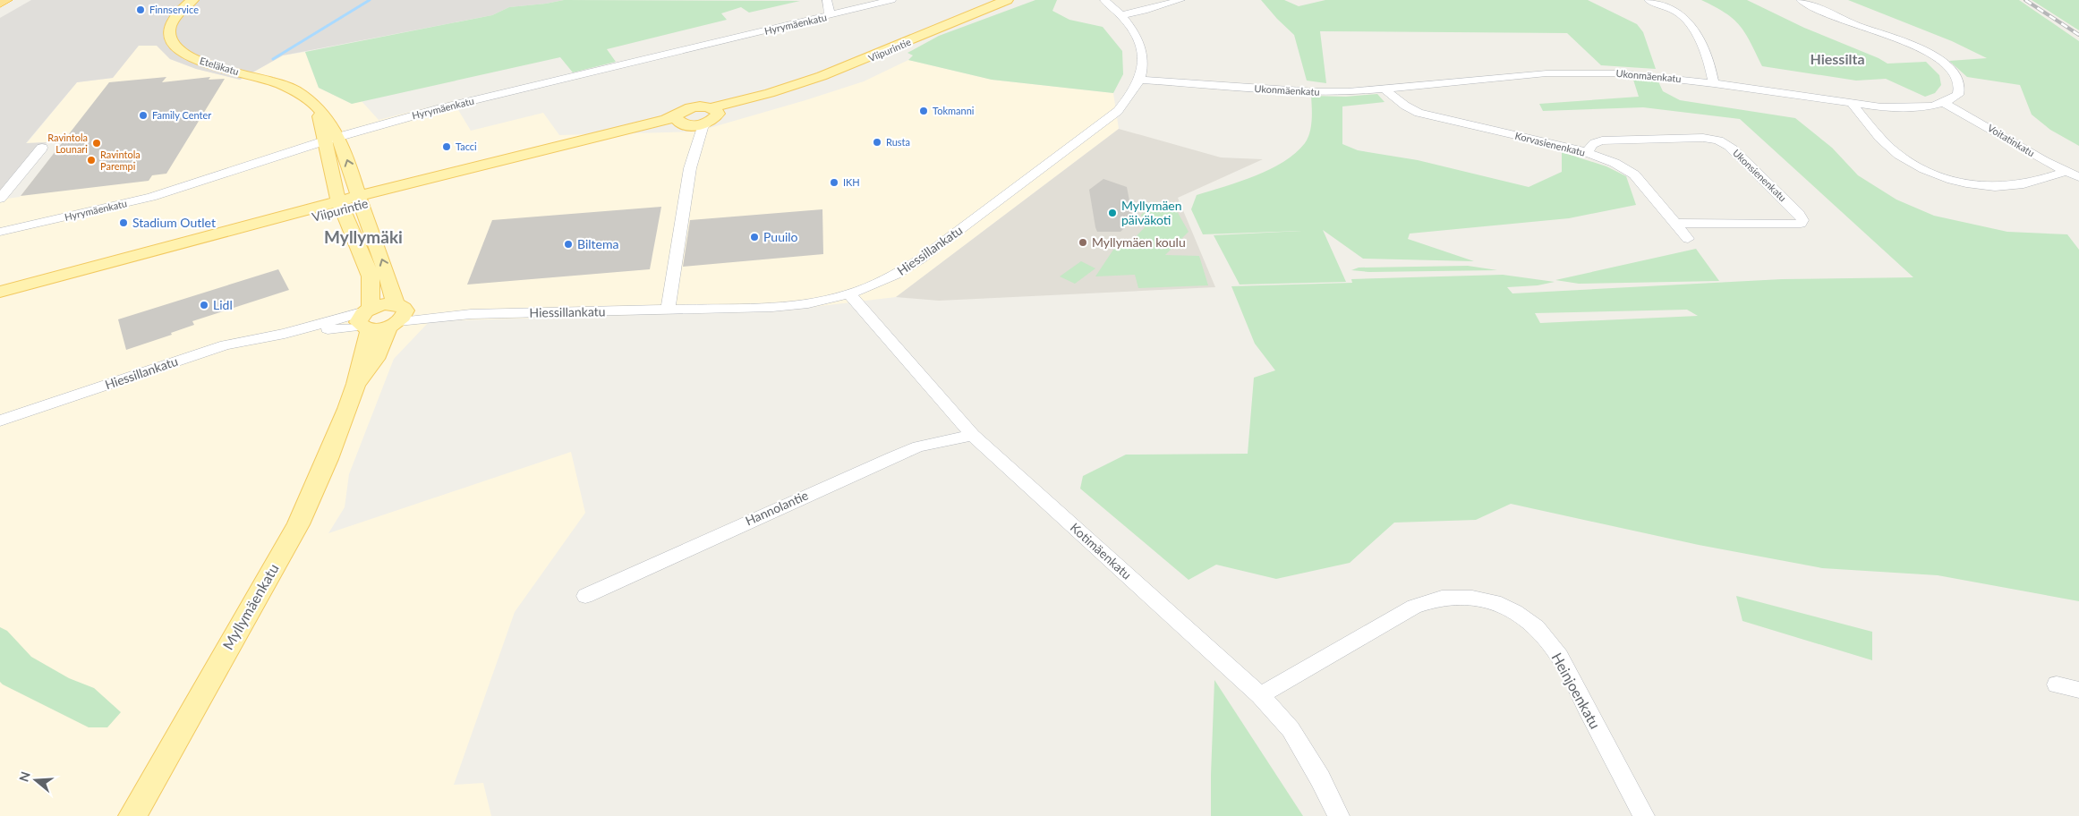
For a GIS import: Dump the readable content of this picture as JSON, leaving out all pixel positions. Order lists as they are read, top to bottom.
{
  "streets": {
    "main road": ["Viipurintie", "Eteläkatu", "Myllymäenkatu"],
    "street": [
      "Hyrymäenkatu",
      "Ukonmäenkatu",
      "Voitatinkatu",
      "Korvasienenkatu",
      "Ukonsienenkatu",
      "Hiessillankatu",
      "Hannolantie",
      "Kotimäenkatu",
      "Heinjoenkatu"
    ]
  },
  "crossings": [
    ["Hyrymäenkatu", "Eteläkatu"],
    ["Viipurintie", "Eteläkatu"],
    ["Viipurintie", "Myllymäenkatu"],
    ["Eteläkatu", "Myllymäenkatu"],
    ["Ukonmäenkatu", "Voitatinkatu"],
    ["Ukonmäenkatu", "Korvasienenkatu"],
    ["Ukonmäenkatu", "Hiessillankatu"],
    ["Korvasienenkatu", "Ukonsienenkatu"],
    ["Hiessillankatu", "Kotimäenkatu"],
    ["Hiessillankatu", "Myllymäenkatu"],
    ["Hannolantie", "Kotimäenkatu"],
    ["Kotimäenkatu", "Heinjoenkatu"]
  ],
  "districts": ["Hiessilta", "Myllymäki"],
  "places": [
    "Finnservice",
    "Tokmanni",
    "Family Center",
    "Rusta",
    "Ravintola Lounari",
    "Tacci",
    "Ravintola Parempi",
    "IKH",
    "Myllymäen päiväkoti",
    "Stadium Outlet",
    "Puuilo",
    "Myllymäen koulu",
    "Biltema",
    "Lidl"
  ],
  "north": "left"
}
